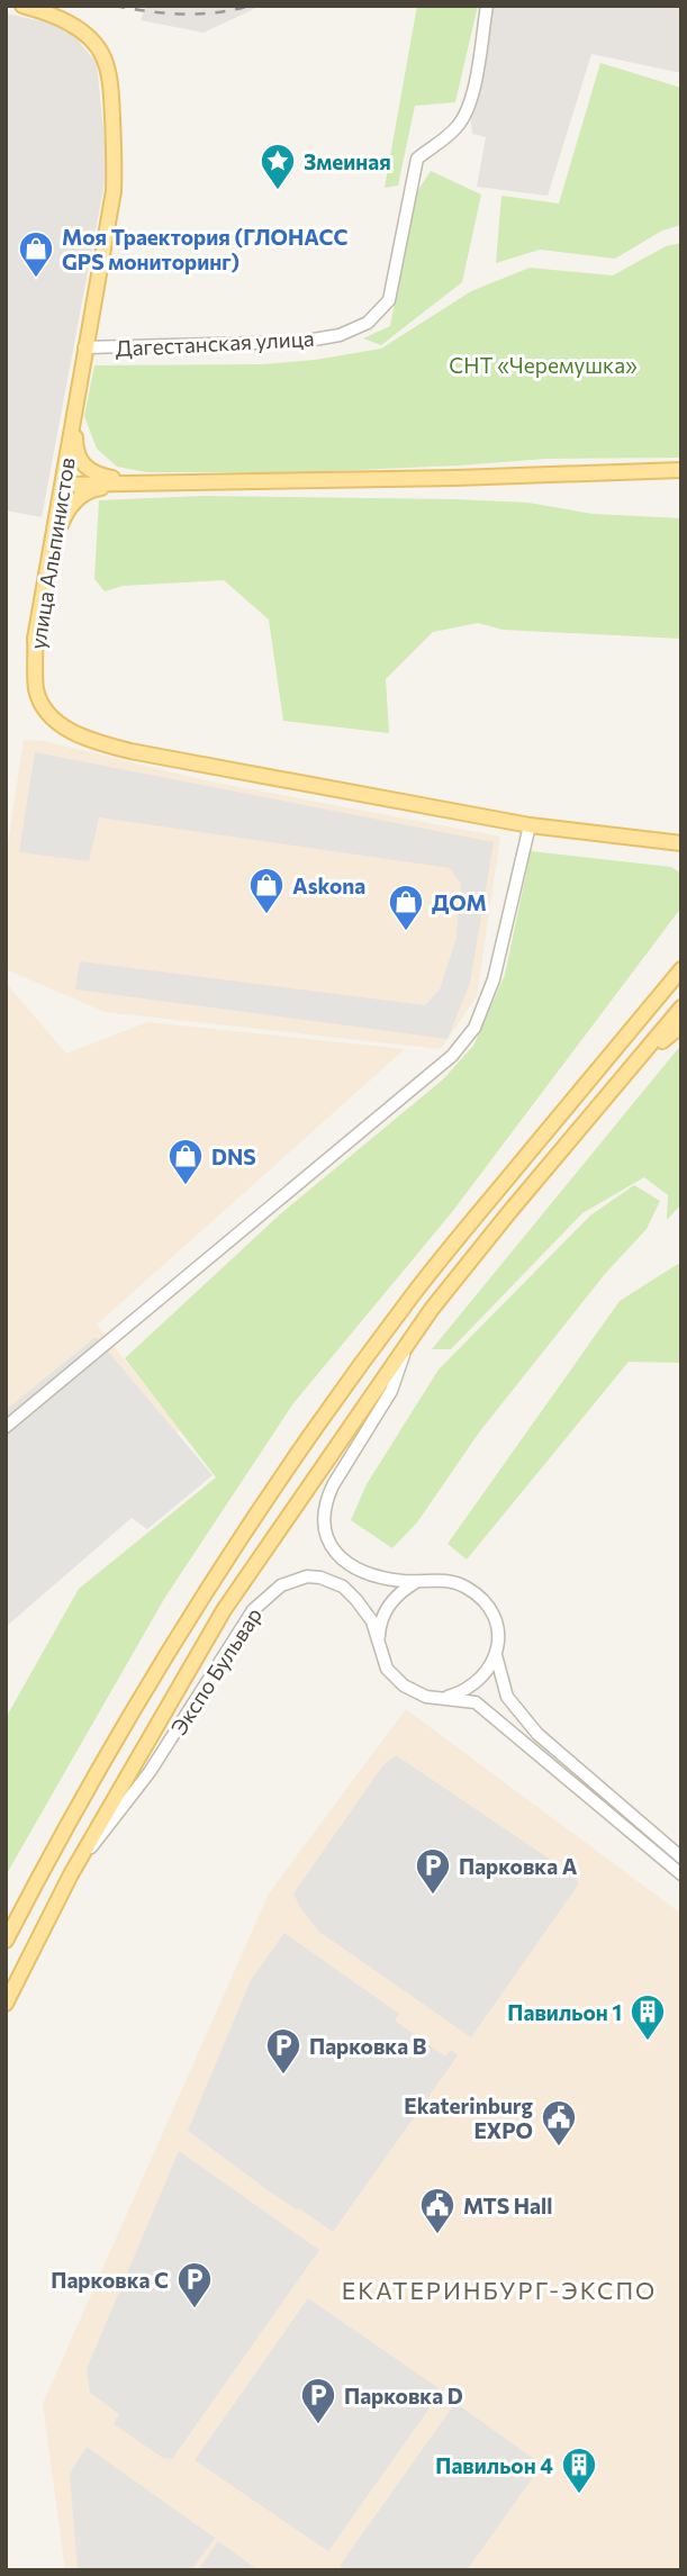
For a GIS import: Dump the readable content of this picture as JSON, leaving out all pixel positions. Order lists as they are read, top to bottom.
{
  "streets": {
    "main road": ["улица Альпинистов"],
    "street": ["Дагестанская улица", "Экспо Бульвар"]
  },
  "crossings": [
    ["Дагестанская улица", "улица Альпинистов"]
  ],
  "districts": ["ЕКАТЕРИНБУРГ-ЭКСПО"],
  "parks": ["СНТ «Черемушка»"],
  "places": {
    "place": ["Змеиная"],
    "shop": [
      "Моя Траектория (ГЛОНАСС GPS мониторинг)",
      "Askona",
      "ДОМ",
      "DNS"
    ],
    "parking": [
      "Парковка A",
      "Парковка B",
      "Парковка C",
      "Парковка D"
    ],
    "building": ["Павильон 1", "Павильон 4"],
    "public building": ["Ekaterinburg EXPO", "MTS Hall"]
  }
}
